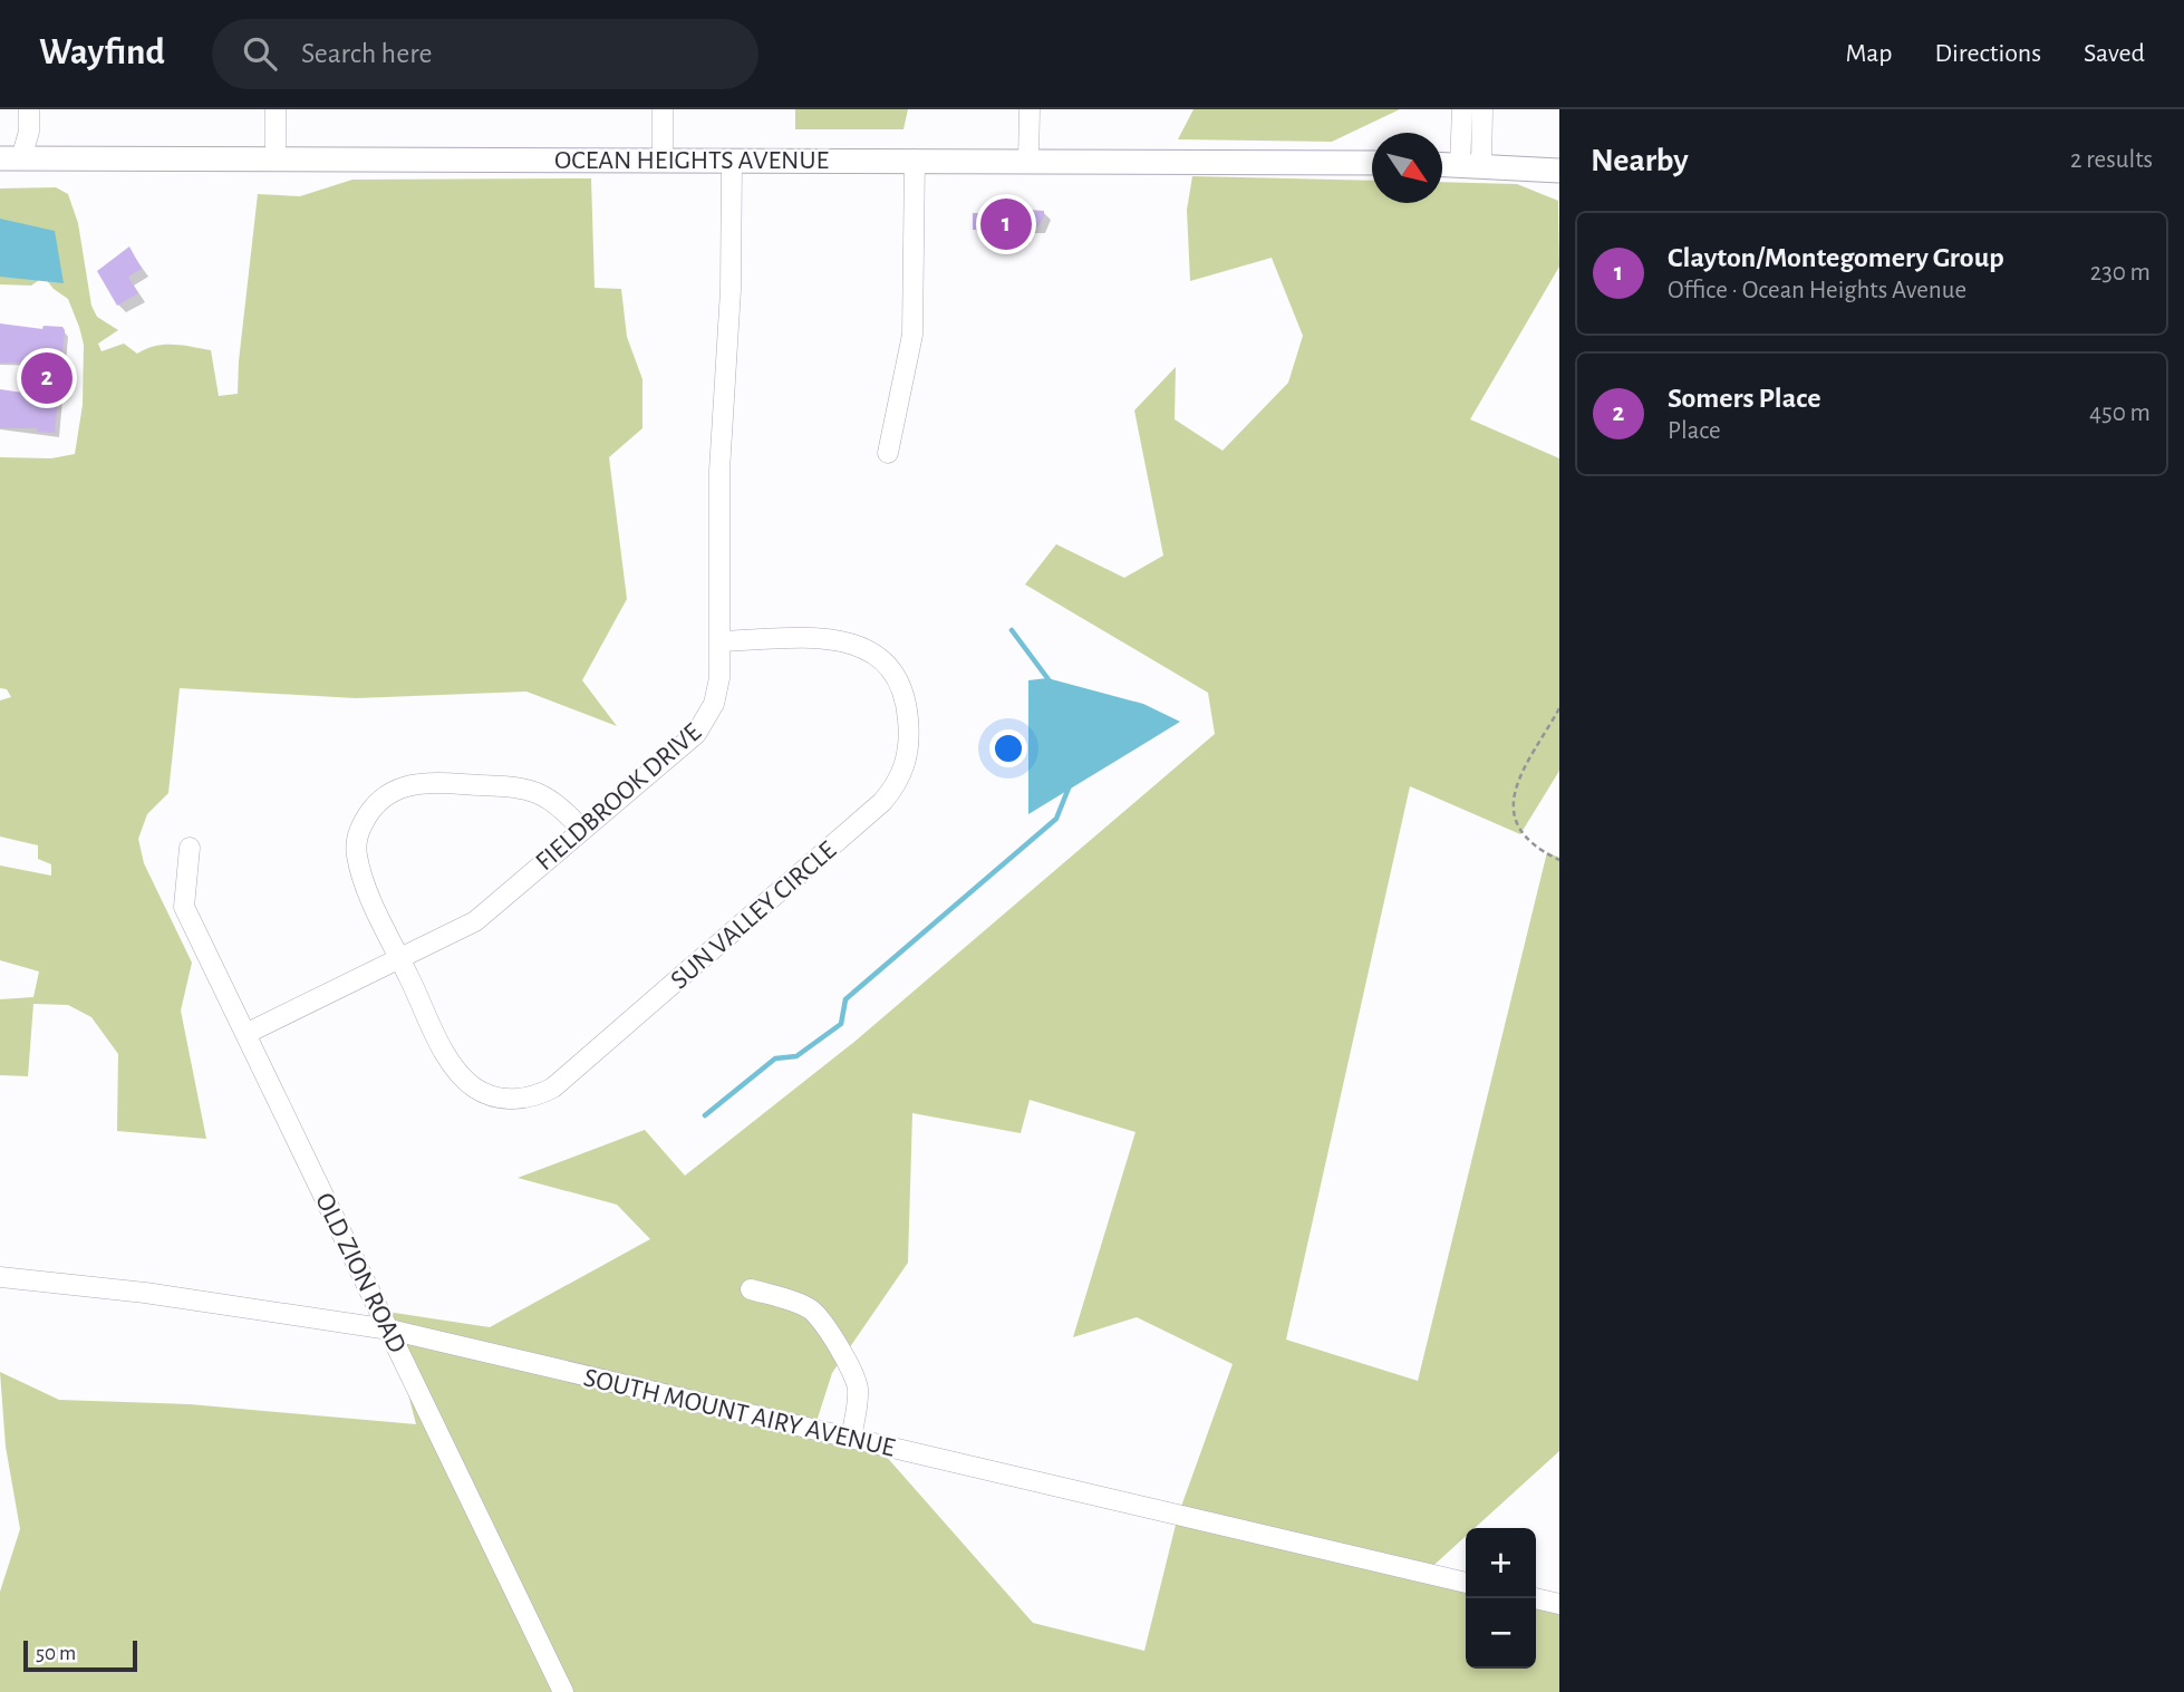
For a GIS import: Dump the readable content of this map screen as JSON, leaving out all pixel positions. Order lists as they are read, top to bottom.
{
  "streets": {
    "main road": ["OCEAN HEIGHTS AVENUE"],
    "street": [
      "FIELDBROOK DRIVE",
      "SUN VALLEY CIRCLE",
      "OLD ZION ROAD",
      "SOUTH MOUNT AIRY AVENUE"
    ]
  },
  "crossings": [
    ["OCEAN HEIGHTS AVENUE", "FIELDBROOK DRIVE"],
    ["FIELDBROOK DRIVE", "SUN VALLEY CIRCLE"],
    ["FIELDBROOK DRIVE", "OLD ZION ROAD"],
    ["OLD ZION ROAD", "SOUTH MOUNT AIRY AVENUE"]
  ],
  "scale_bar": "50 m",
  "north": "bottom right",
  "page": {
    "header": "Wayfind",
    "search": "Search here",
    "nav": ["Map", "Directions", "Saved"],
    "heading": ["Nearby", "2 results"],
    "pins": ["1", "2"],
    "list": [
      {
        "mark": "1",
        "name": "Clayton/Montegomery Group",
        "note": "Office · Ocean Heights Avenue",
        "value": "230 m"
      },
      {
        "mark": "2",
        "name": "Somers Place",
        "note": "Place",
        "value": "450 m"
      }
    ],
    "map_buttons": ["+", "−"],
    "scale": "50 m"
  }
}
